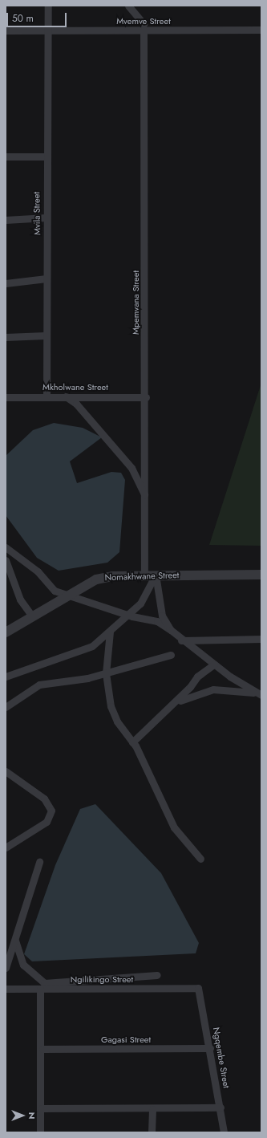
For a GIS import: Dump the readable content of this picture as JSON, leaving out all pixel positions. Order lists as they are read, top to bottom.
{
  "streets": {
    "street": [
      "Mvemve Street",
      "Mvila Street",
      "Mpemvana Street",
      "Mkholwane Street",
      "Nomakhwane Street",
      "Ngilikingo Street",
      "Gagasi Street",
      "Ngqembe Street"
    ]
  },
  "crossings": [
    ["Mvemve Street", "Mvila Street"],
    ["Mvemve Street", "Mpemvana Street"],
    ["Mvila Street", "Mkholwane Street"],
    ["Mpemvana Street", "Mkholwane Street"],
    ["Mpemvana Street", "Nomakhwane Street"],
    ["Ngilikingo Street", "Ngqembe Street"],
    ["Gagasi Street", "Ngqembe Street"]
  ],
  "scale_bar": "50 m",
  "north": "right"
}
